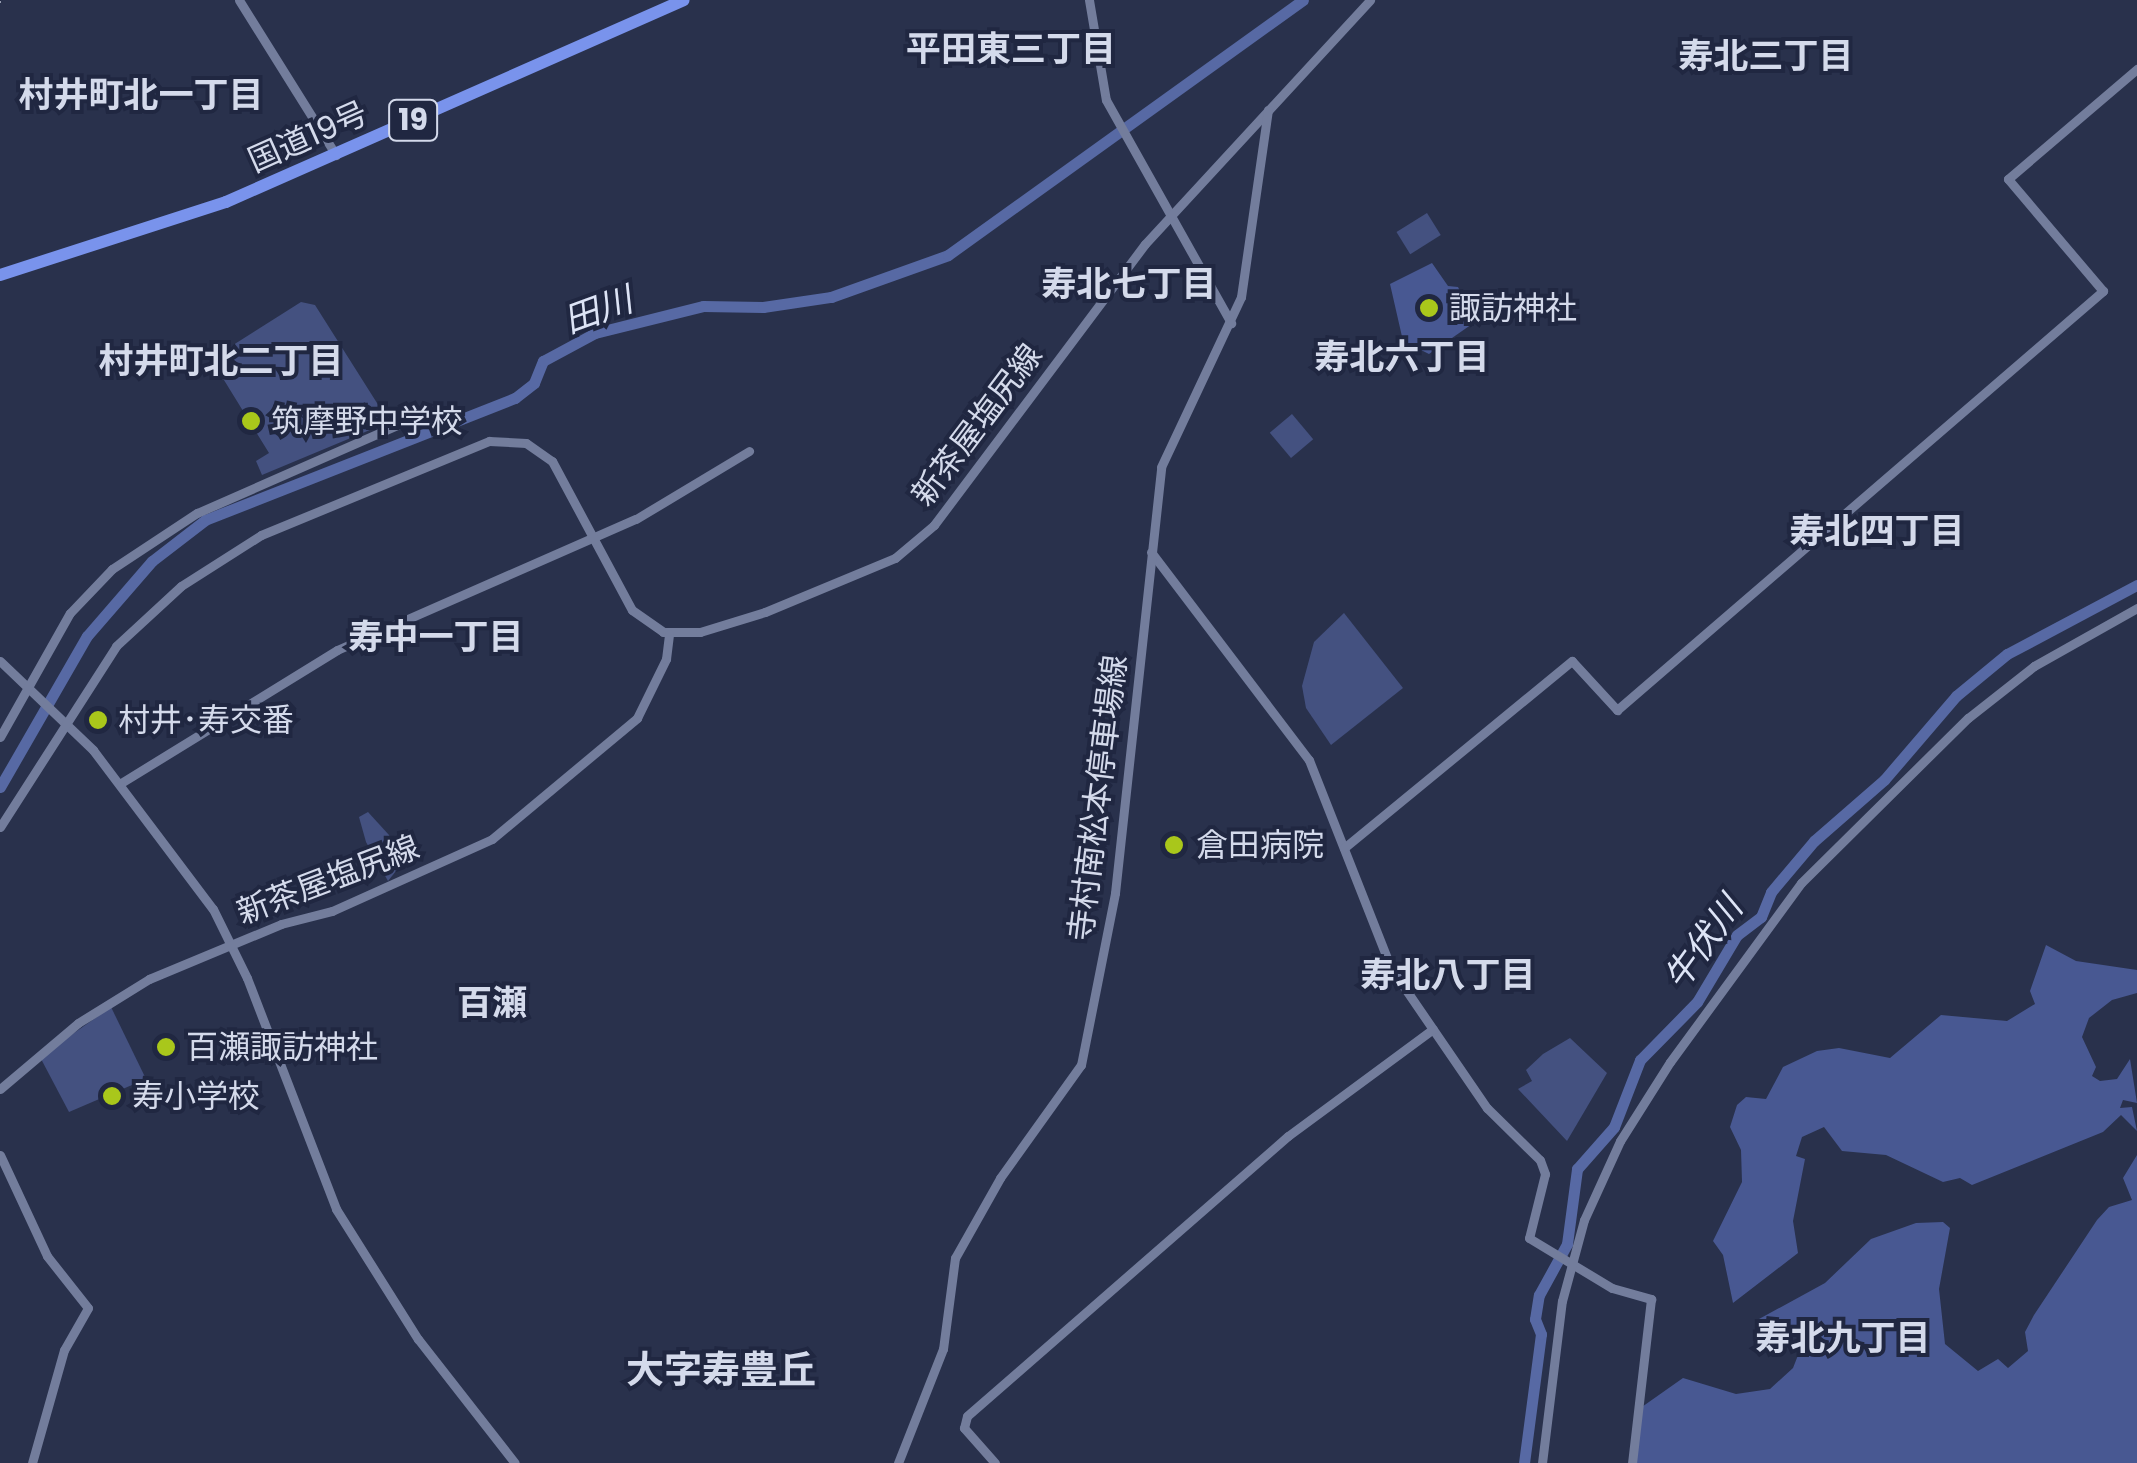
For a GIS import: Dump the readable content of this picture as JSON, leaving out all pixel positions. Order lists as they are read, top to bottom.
{
  "streets": {
    "highway": ["19", "国道19号"],
    "street": ["新茶屋塩尻線", "寺村南松本停車場線"]
  },
  "crossings": [
    ["新茶屋塩尻線", "寺村南松本停車場線"]
  ],
  "districts": [
    "平田東三丁目",
    "寿北三丁目",
    "村井町北一丁目",
    "寿北七丁目",
    "寿北六丁目",
    "村井町北二丁目",
    "寿北四丁目",
    "寿中一丁目",
    "寿北八丁目",
    "百瀬",
    "寿北九丁目",
    "大字寿豊丘"
  ],
  "water": ["田川", "牛伏川"],
  "places": [
    "諏訪神社",
    "筑摩野中学校",
    "村井･寿交番",
    "倉田病院",
    "百瀬諏訪神社",
    "寿小学校"
  ]
}
